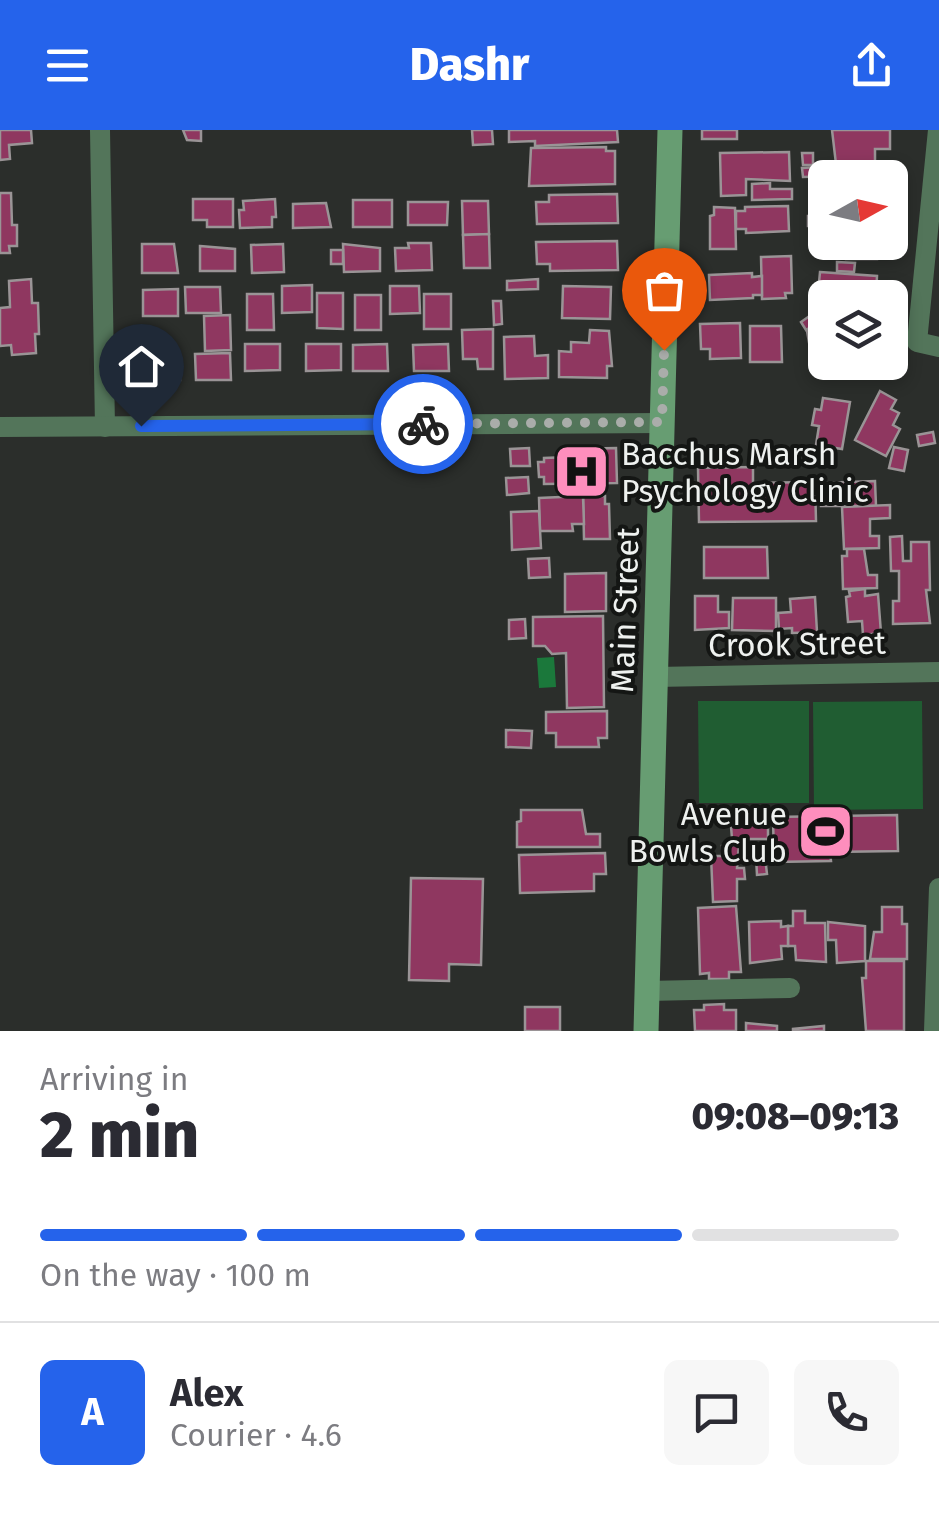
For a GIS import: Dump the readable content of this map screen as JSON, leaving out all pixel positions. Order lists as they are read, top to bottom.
{
  "streets": {
    "main road": ["Main Street"],
    "street": ["Crook Street"]
  },
  "crossings": [
    ["Main Street", "Crook Street"]
  ],
  "places": {
    "hospital": ["Bacchus Marsh Psychology Clinic"],
    "sports": ["Avenue Bowls Club"]
  },
  "north": "right",
  "page": {
    "header": "Dashr",
    "heading": ["2 min", "Arriving in", "09:08–09:13"],
    "panel": ["Alex", "Courier · 4.6"],
    "bar": "On the way · 100 m",
    "round": "A"
  }
}
